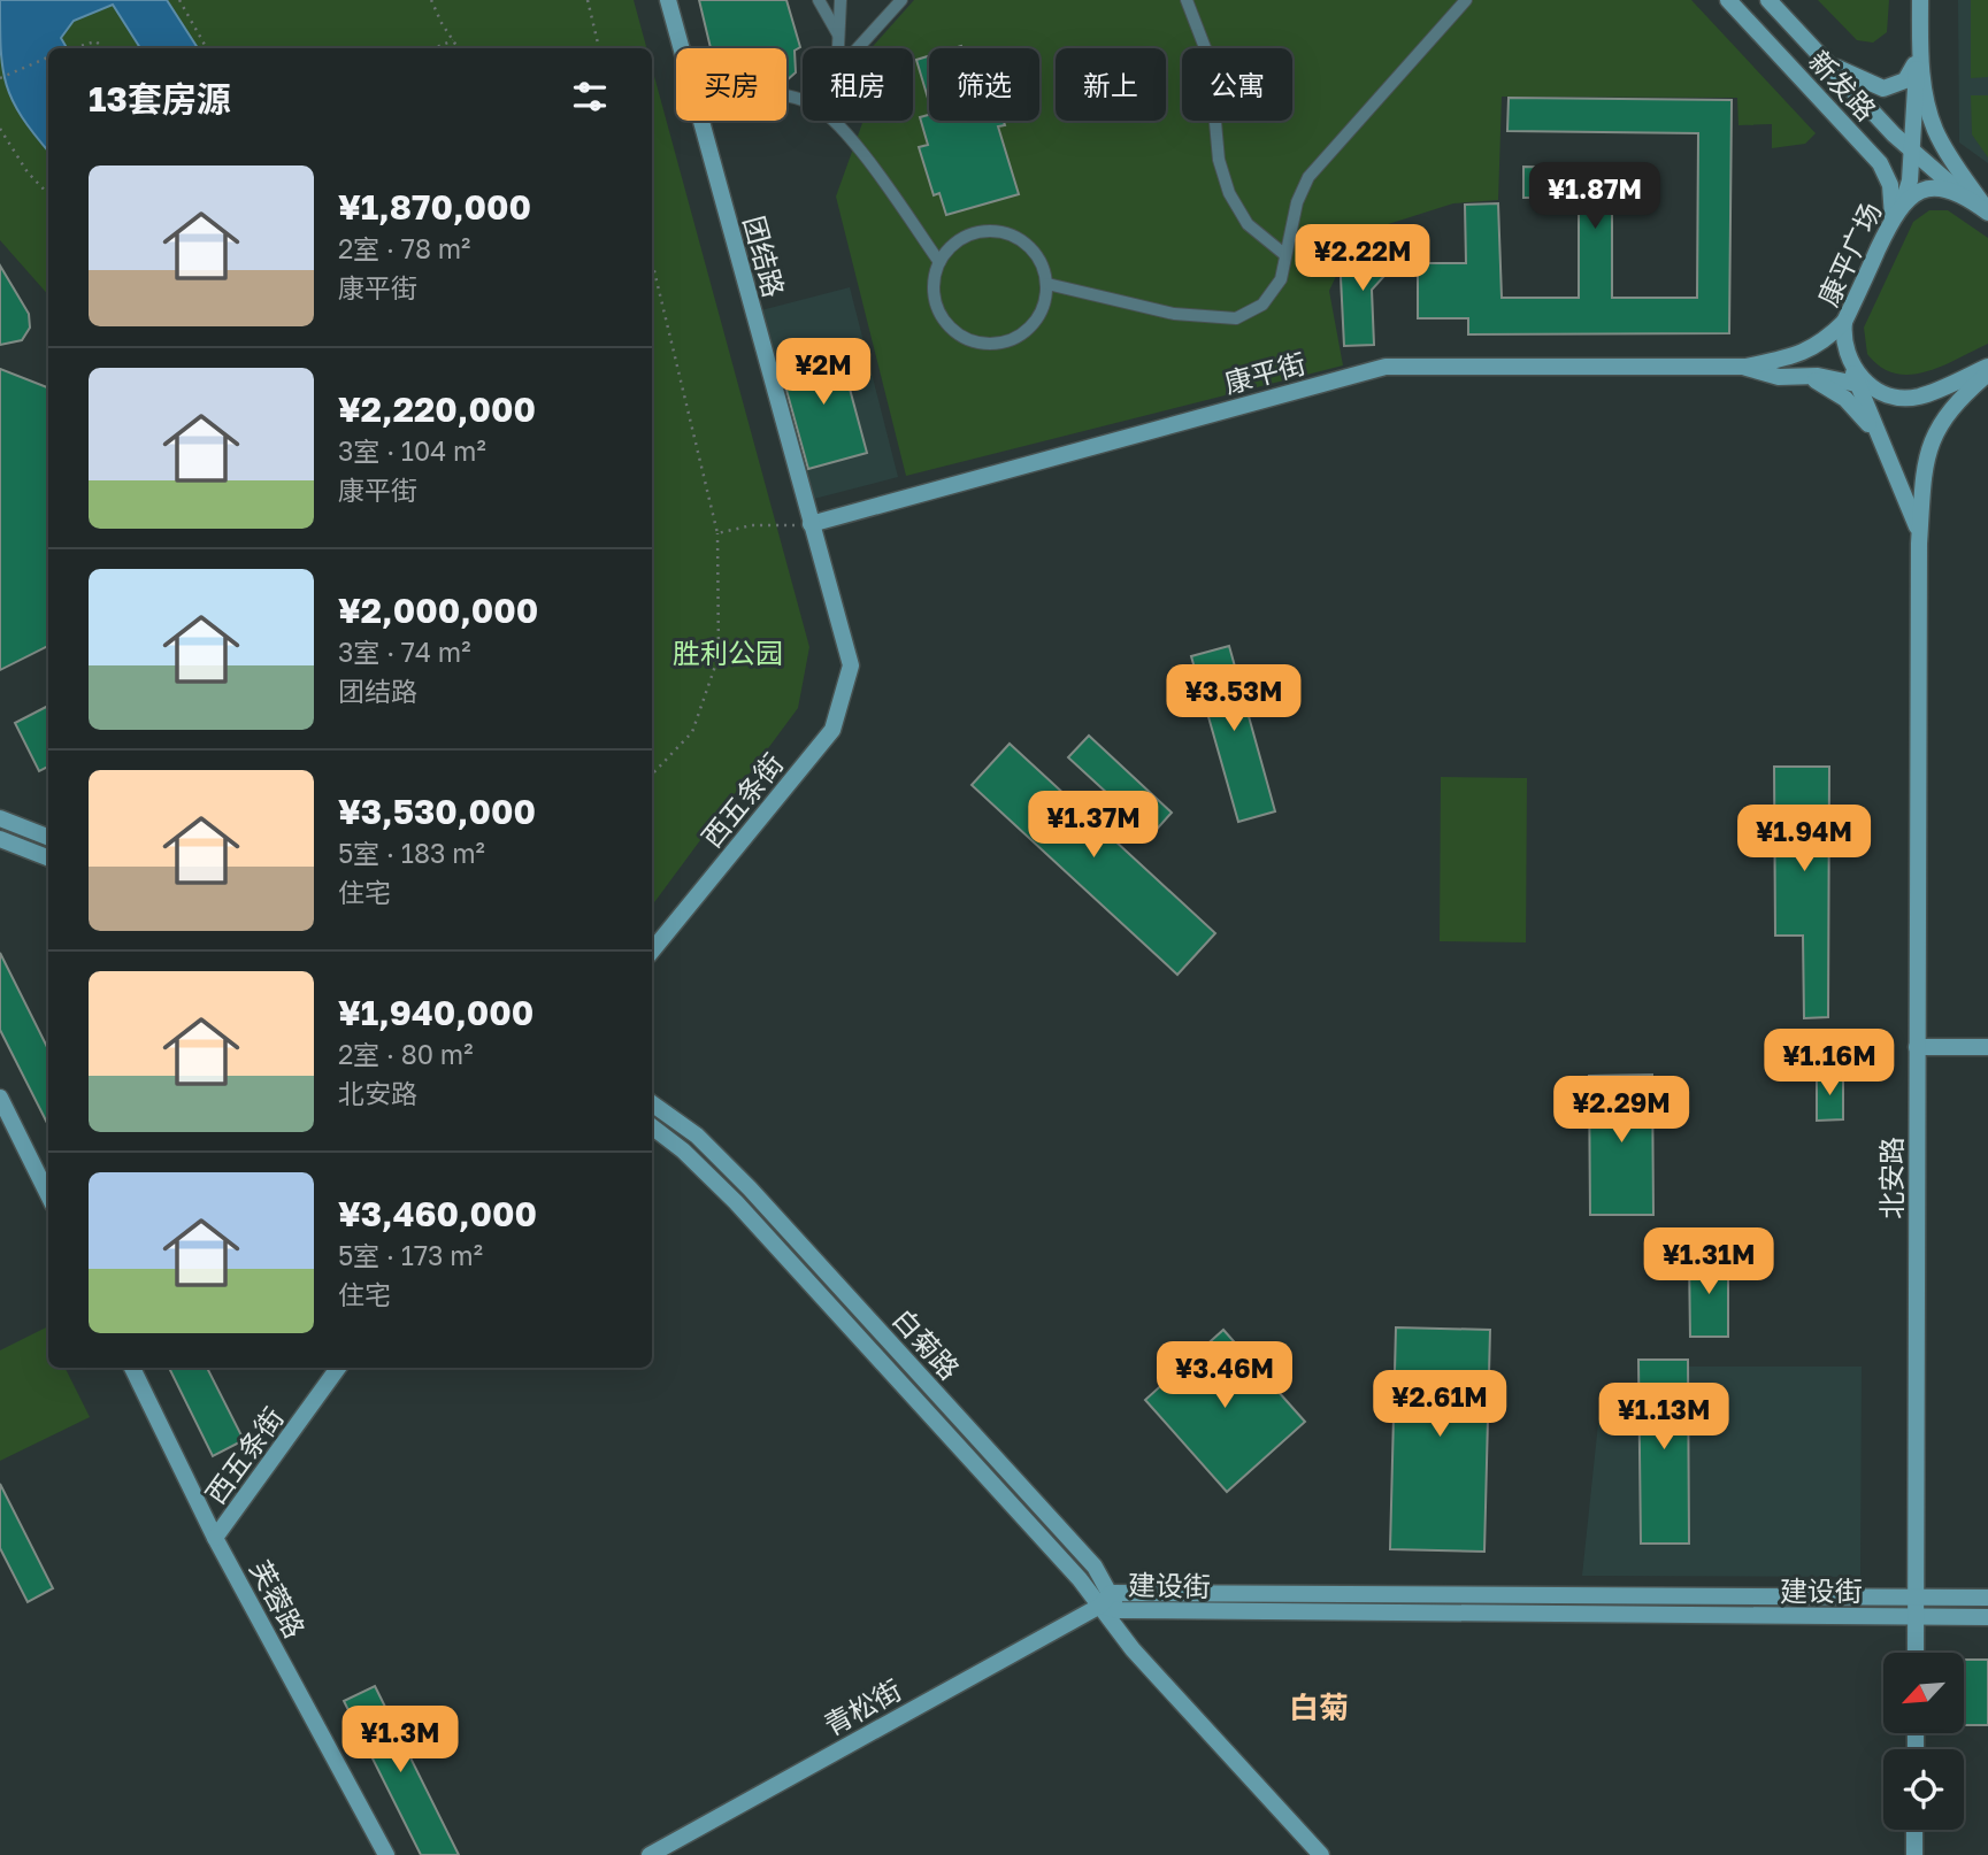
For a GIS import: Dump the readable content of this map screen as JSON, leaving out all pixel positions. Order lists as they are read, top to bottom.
{
  "streets": {
    "street": [
      "新发路",
      "康平广场",
      "团结路",
      "康平街",
      "西五条街",
      "北安路",
      "白菊路",
      "建设街",
      "芙蓉路",
      "青松街"
    ]
  },
  "crossings": [
    ["新发路", "康平广场"],
    ["团结路", "康平街"],
    ["团结路", "西五条街"],
    ["西五条街", "芙蓉路"],
    ["北安路", "建设街"],
    ["白菊路", "建设街"],
    ["白菊路", "青松街"],
    ["建设街", "青松街"]
  ],
  "districts": ["白菊"],
  "parks": ["胜利公园"],
  "north": "bottom left",
  "page": {
    "chip": [
      "买房",
      "租房",
      "筛选",
      "新上",
      "公寓"
    ],
    "heading": "13套房源",
    "list": [
      {
        "name": "¥1,870,000",
        "note": "2室 · 78 m² · 康平街"
      },
      {
        "name": "¥2,220,000",
        "note": "3室 · 104 m² · 康平街"
      },
      {
        "name": "¥2,000,000",
        "note": "3室 · 74 m² · 团结路"
      },
      {
        "name": "¥3,530,000",
        "note": "5室 · 183 m² · 住宅"
      },
      {
        "name": "¥1,940,000",
        "note": "2室 · 80 m² · 北安路"
      },
      {
        "name": "¥3,460,000",
        "note": "5室 · 173 m² · 住宅"
      }
    ],
    "price": [
      "¥1.87M",
      "¥2.22M",
      "¥2M",
      "¥3.53M",
      "¥1.37M",
      "¥1.94M",
      "¥1.16M",
      "¥2.29M",
      "¥1.31M",
      "¥3.46M",
      "¥2.61M",
      "¥1.13M",
      "¥1.3M"
    ]
  }
}
